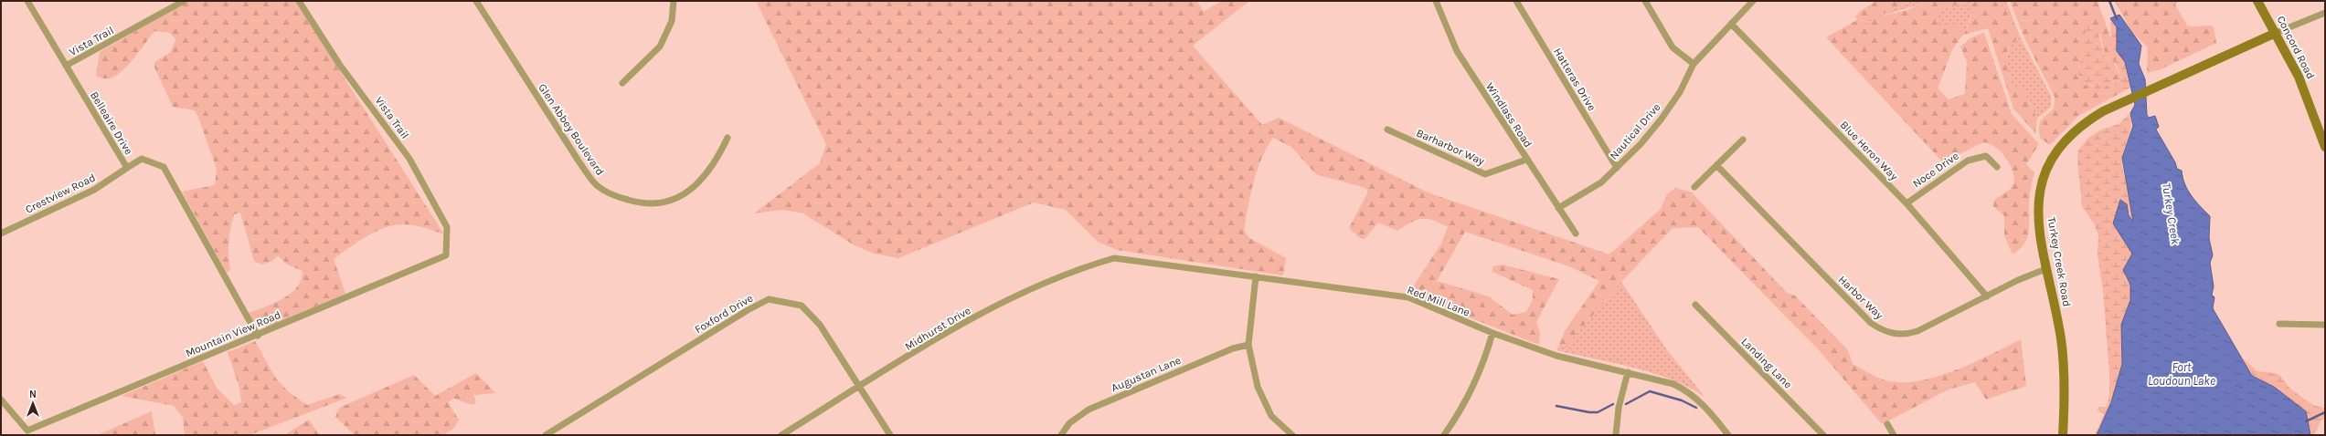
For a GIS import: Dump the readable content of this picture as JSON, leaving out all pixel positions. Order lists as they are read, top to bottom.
{
  "streets": {
    "street": [
      "Vista Trail",
      "Concord Road",
      "Hatteras Drive",
      "Windlass Road",
      "Belleaire Drive",
      "Glen Abbey Boulevard",
      "Nautical Drive",
      "Barharbor Way",
      "Blue Heron Way",
      "Noce Drive",
      "Crestview Road",
      "Turkey Creek Road",
      "Harbor Way",
      "Red Mill Lane",
      "Foxford Drive",
      "Midhurst Drive",
      "Mountain View Road",
      "Landing Lane",
      "Augustan Lane"
    ]
  },
  "crossings": [
    ["Vista Trail", "Belleaire Drive"],
    ["Vista Trail", "Mountain View Road"],
    ["Concord Road", "Turkey Creek Road"],
    ["Hatteras Drive", "Nautical Drive"],
    ["Windlass Road", "Nautical Drive"],
    ["Windlass Road", "Barharbor Way"],
    ["Belleaire Drive", "Crestview Road"],
    ["Belleaire Drive", "Mountain View Road"],
    ["Nautical Drive", "Blue Heron Way"],
    ["Blue Heron Way", "Noce Drive"],
    ["Blue Heron Way", "Harbor Way"],
    ["Turkey Creek Road", "Harbor Way"],
    ["Red Mill Lane", "Midhurst Drive"],
    ["Foxford Drive", "Midhurst Drive"]
  ],
  "water": ["Turkey Creek", "Fort Loudoun Lake"],
  "north": "top"
}
